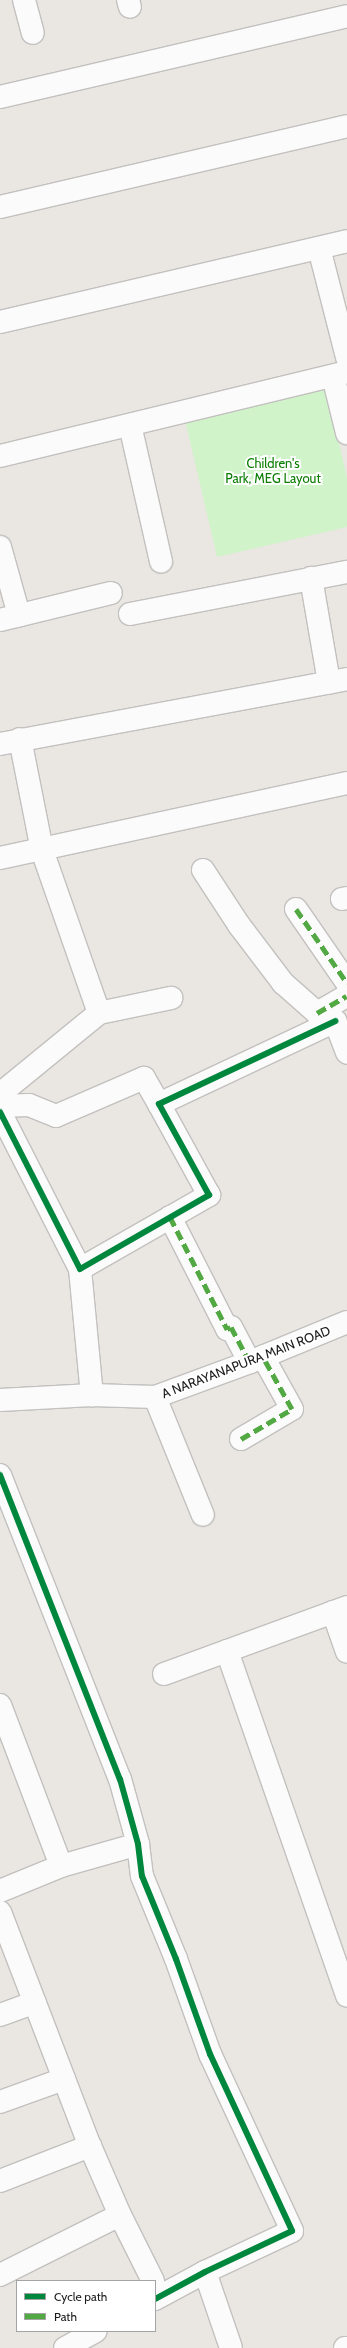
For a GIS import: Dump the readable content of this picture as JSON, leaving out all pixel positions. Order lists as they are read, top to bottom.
{
  "streets": {
    "street": ["A NARAYANAPURA MAIN ROAD"]
  },
  "parks": ["Children's Park, MEG Layout"],
  "legend": ["Cycle path", "Path"]
}
